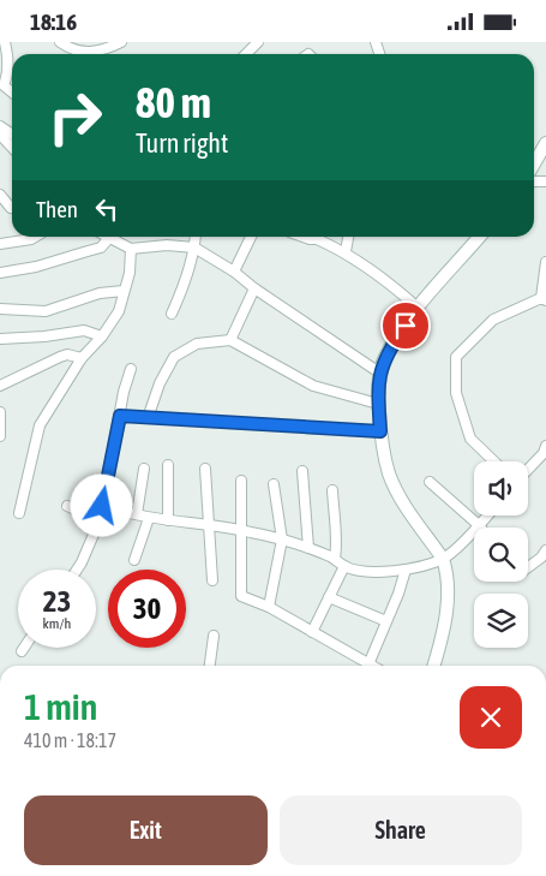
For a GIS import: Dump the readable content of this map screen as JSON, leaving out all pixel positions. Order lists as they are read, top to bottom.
{
  "page": {
    "status": "18:16",
    "turn": ["80 m", "Turn right"],
    "then": "Then",
    "speed": "23 km/h",
    "limit": "30",
    "heading": ["1 min", "410 m · 18:17"],
    "buttons": ["Exit", "Share"]
  }
}
